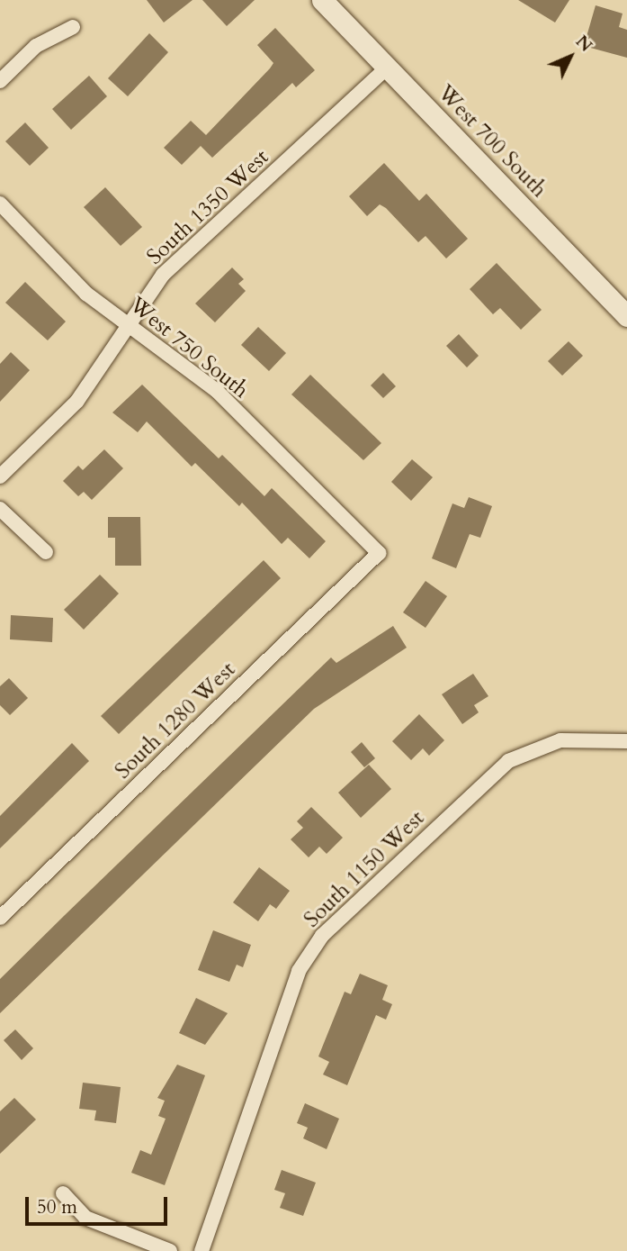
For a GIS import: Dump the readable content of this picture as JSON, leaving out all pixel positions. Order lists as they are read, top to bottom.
{
  "streets": {
    "street": [
      "West 700 South",
      "South 1350 West",
      "West 750 South",
      "South 1280 West",
      "South 1150 West"
    ]
  },
  "crossings": [
    ["West 700 South", "South 1350 West"],
    ["South 1350 West", "West 750 South"],
    ["West 750 South", "South 1280 West"]
  ],
  "scale_bar": "50 m",
  "north": "top right"
}
